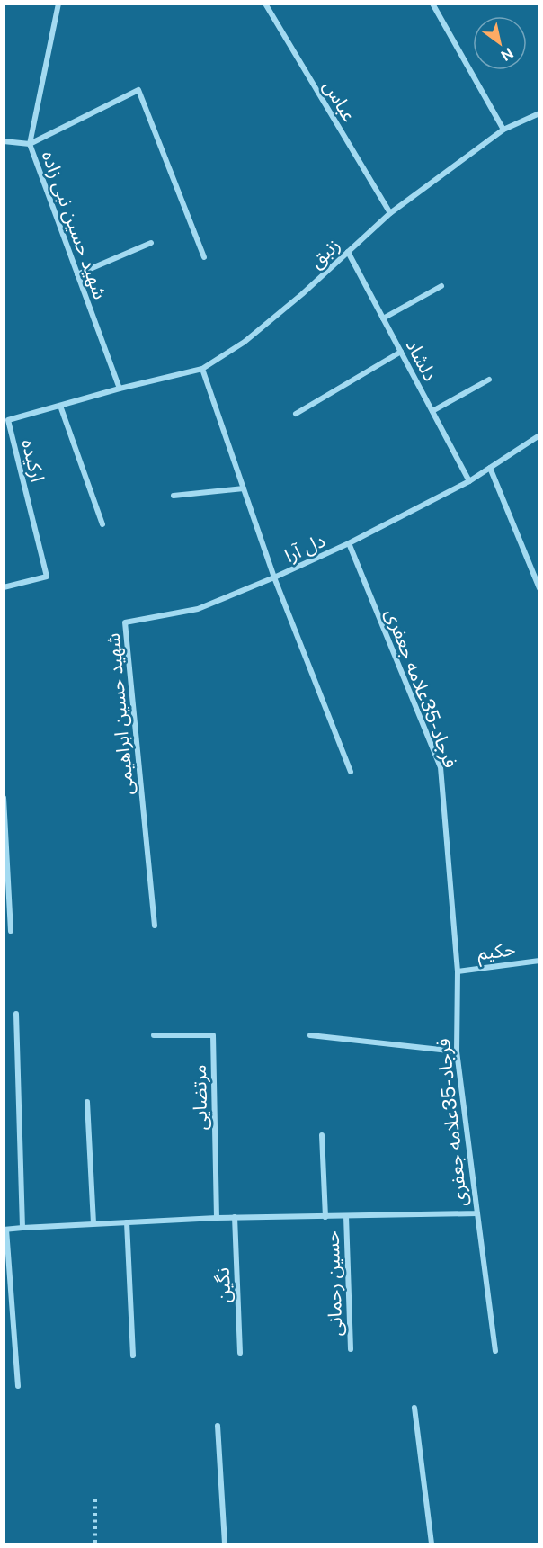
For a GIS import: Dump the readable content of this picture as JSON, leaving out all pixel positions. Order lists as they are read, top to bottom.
{
  "streets": {
    "street": [
      "عباس",
      "شهید حسین نبی زاده",
      "زنبق",
      "دلشاد",
      "ارکیده",
      "دل آرا",
      "فرجاد-35علامه جعفری",
      "شهید حسین ابراهیمی",
      "حکیم",
      "مرتضایی",
      "حسین رحمانی",
      "نگین"
    ]
  },
  "crossings": [
    ["عباس", "زنبق"],
    ["شهید حسین نبی زاده", "زنبق"],
    ["شهید حسین نبی زاده", "ارکیده"],
    ["زنبق", "دلشاد"],
    ["زنبق", "ارکیده"],
    ["زنبق", "دل آرا"],
    ["دلشاد", "دل آرا"],
    ["دل آرا", "فرجاد-35علامه جعفری"],
    ["دل آرا", "شهید حسین ابراهیمی"],
    ["فرجاد-35علامه جعفری", "حکیم"],
    ["فرجاد-35علامه جعفری", "مرتضایی"],
    ["فرجاد-35علامه جعفری", "حسین رحمانی"],
    ["فرجاد-35علامه جعفری", "نگین"]
  ],
  "north": "bottom right"
}
